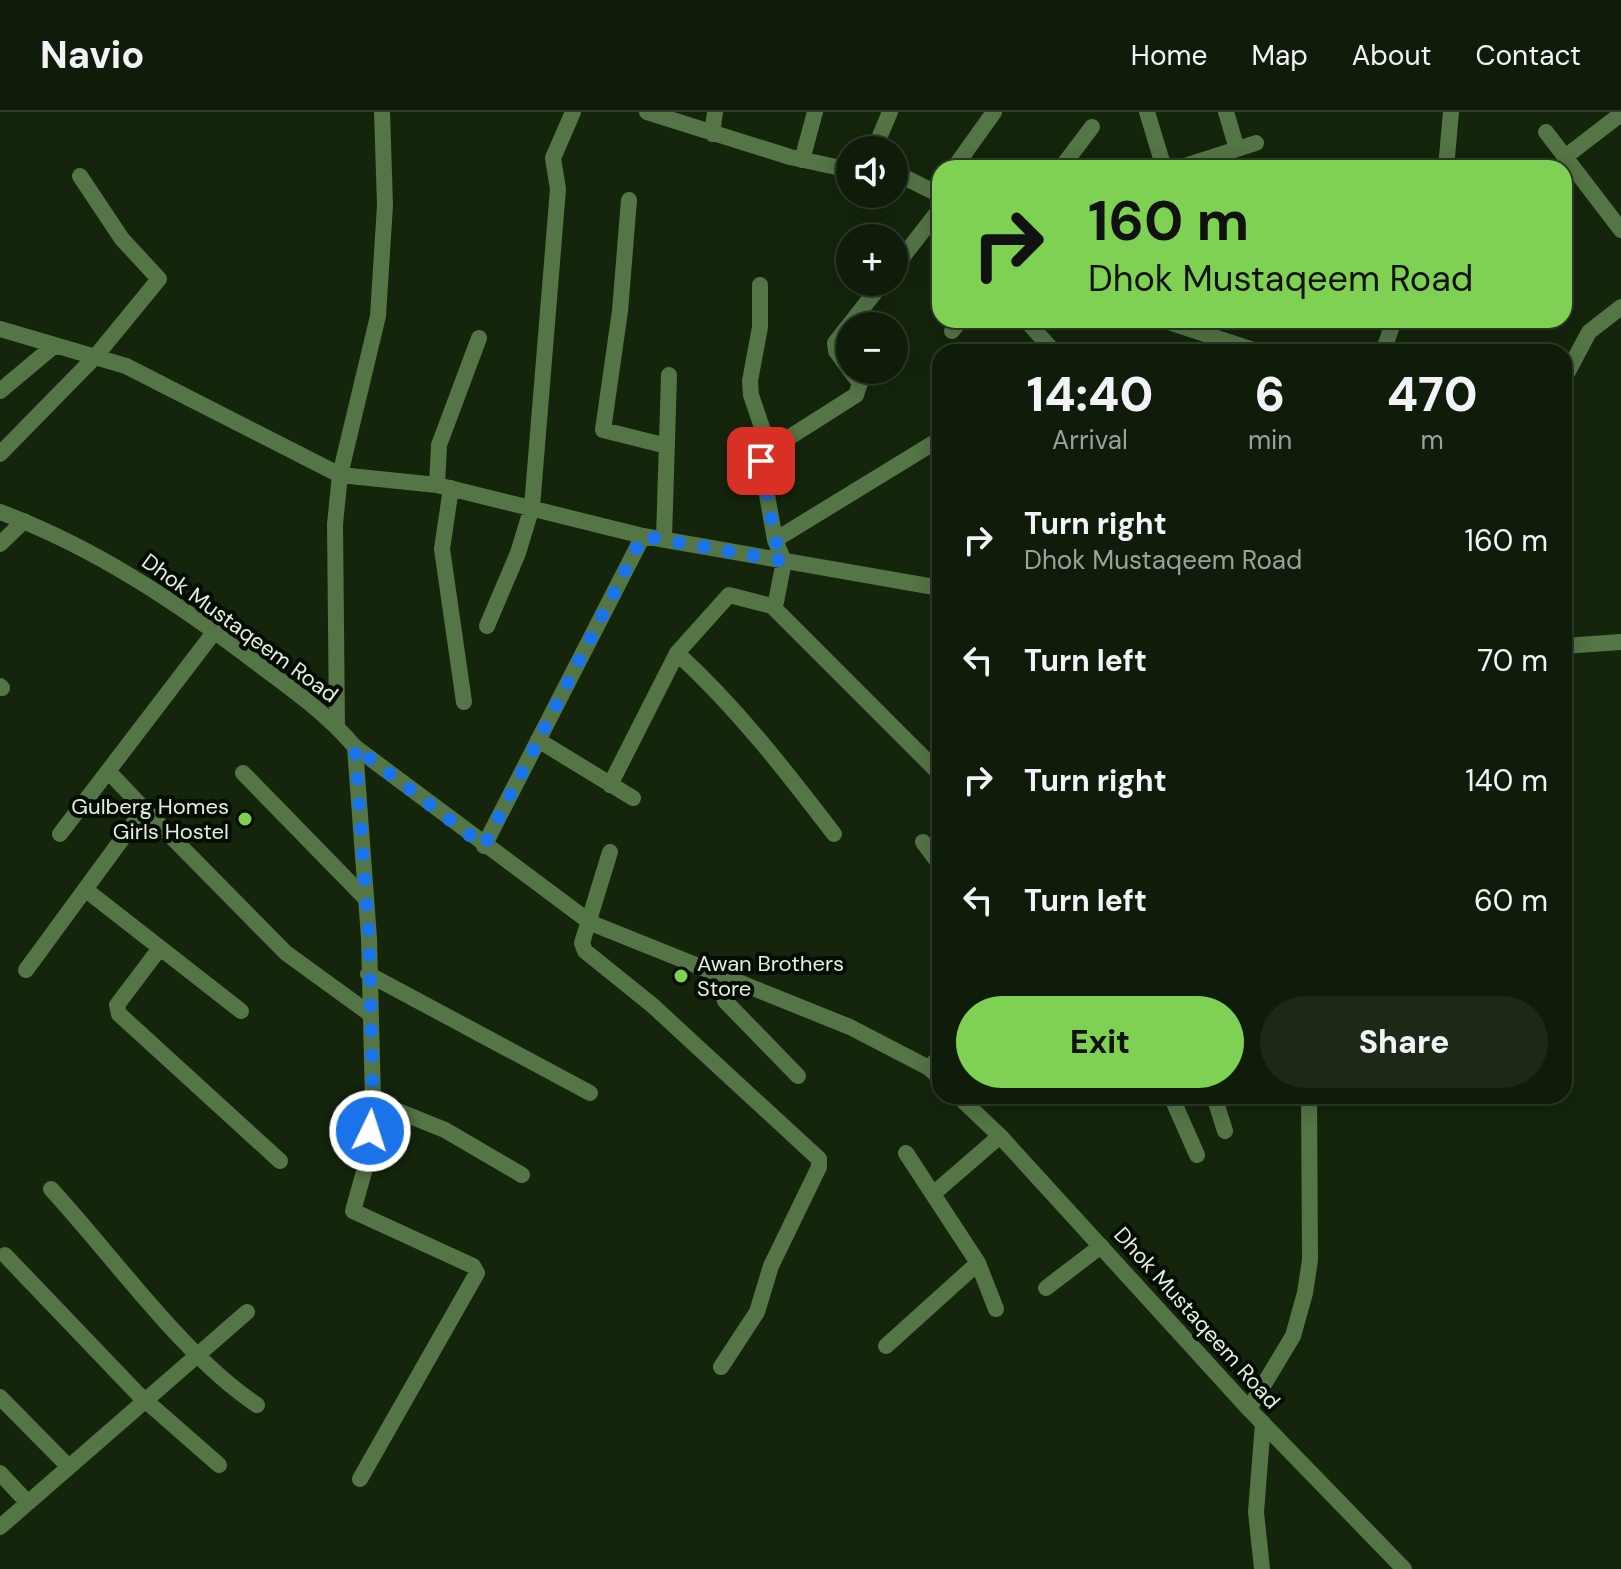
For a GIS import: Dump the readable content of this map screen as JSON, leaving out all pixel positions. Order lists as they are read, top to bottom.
{
  "streets": {
    "street": ["Dhok Mustaqeem Road"]
  },
  "places": ["Gulberg Homes Girls Hostel", "Awan Brothers Store"],
  "page": {
    "header": "Navio",
    "nav": [
      "Home",
      "Map",
      "About",
      "Contact"
    ],
    "map_buttons": ["+", "−"],
    "turn": ["160 m", "Dhok Mustaqeem Road"],
    "eta": [
      "14:40",
      "Arrival",
      "6",
      "min",
      "470",
      "m"
    ],
    "list": [
      {
        "name": "Turn right",
        "note": "Dhok Mustaqeem Road",
        "value": "160 m"
      },
      {
        "name": "Turn left",
        "value": "70 m"
      },
      {
        "name": "Turn right",
        "value": "140 m"
      },
      {
        "name": "Turn left",
        "value": "60 m"
      }
    ],
    "buttons": ["Exit", "Share"]
  }
}
